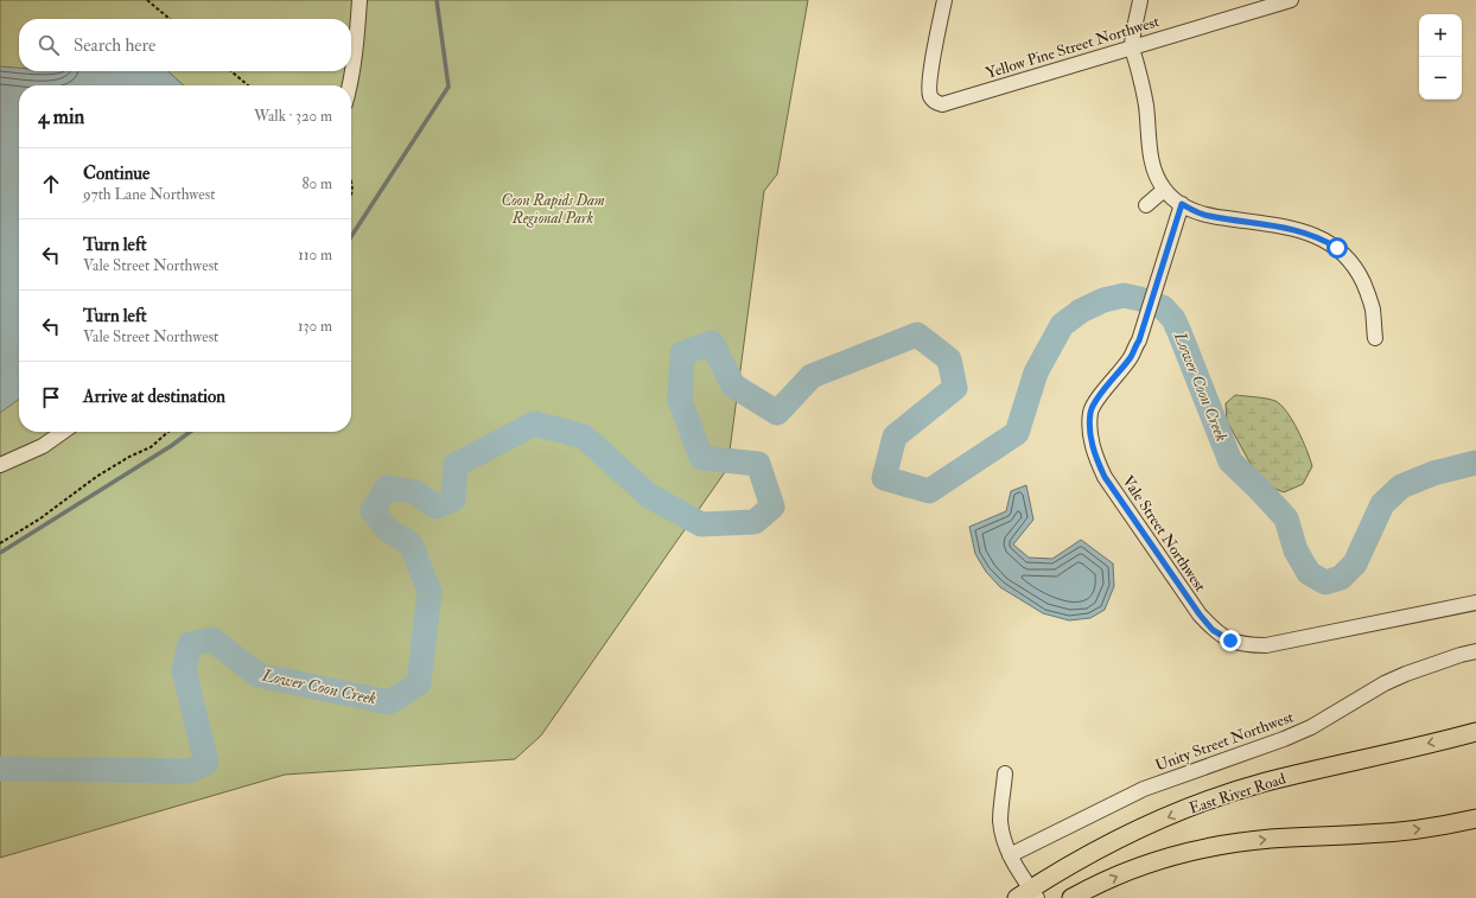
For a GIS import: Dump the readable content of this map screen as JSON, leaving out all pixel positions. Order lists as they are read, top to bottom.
{
  "streets": {
    "main road": ["East River Road"],
    "street": ["Yellow Pine Street Northwest", "Vale Street Northwest", "Unity Street Northwest"]
  },
  "water": ["Lower Coon Creek"],
  "parks": ["Coon Rapids Dam Regional Park"],
  "page": {
    "map_buttons": ["+", "−"],
    "search": "Search here",
    "heading": ["4 min", "Walk · 320 m"],
    "list": [
      ["Continue", "97th Lane Northwest", "80 m"],
      ["Turn left", "Vale Street Northwest", "110 m"],
      ["Turn left", "Vale Street Northwest", "130 m"],
      "Arrive at destination"
    ]
  }
}
